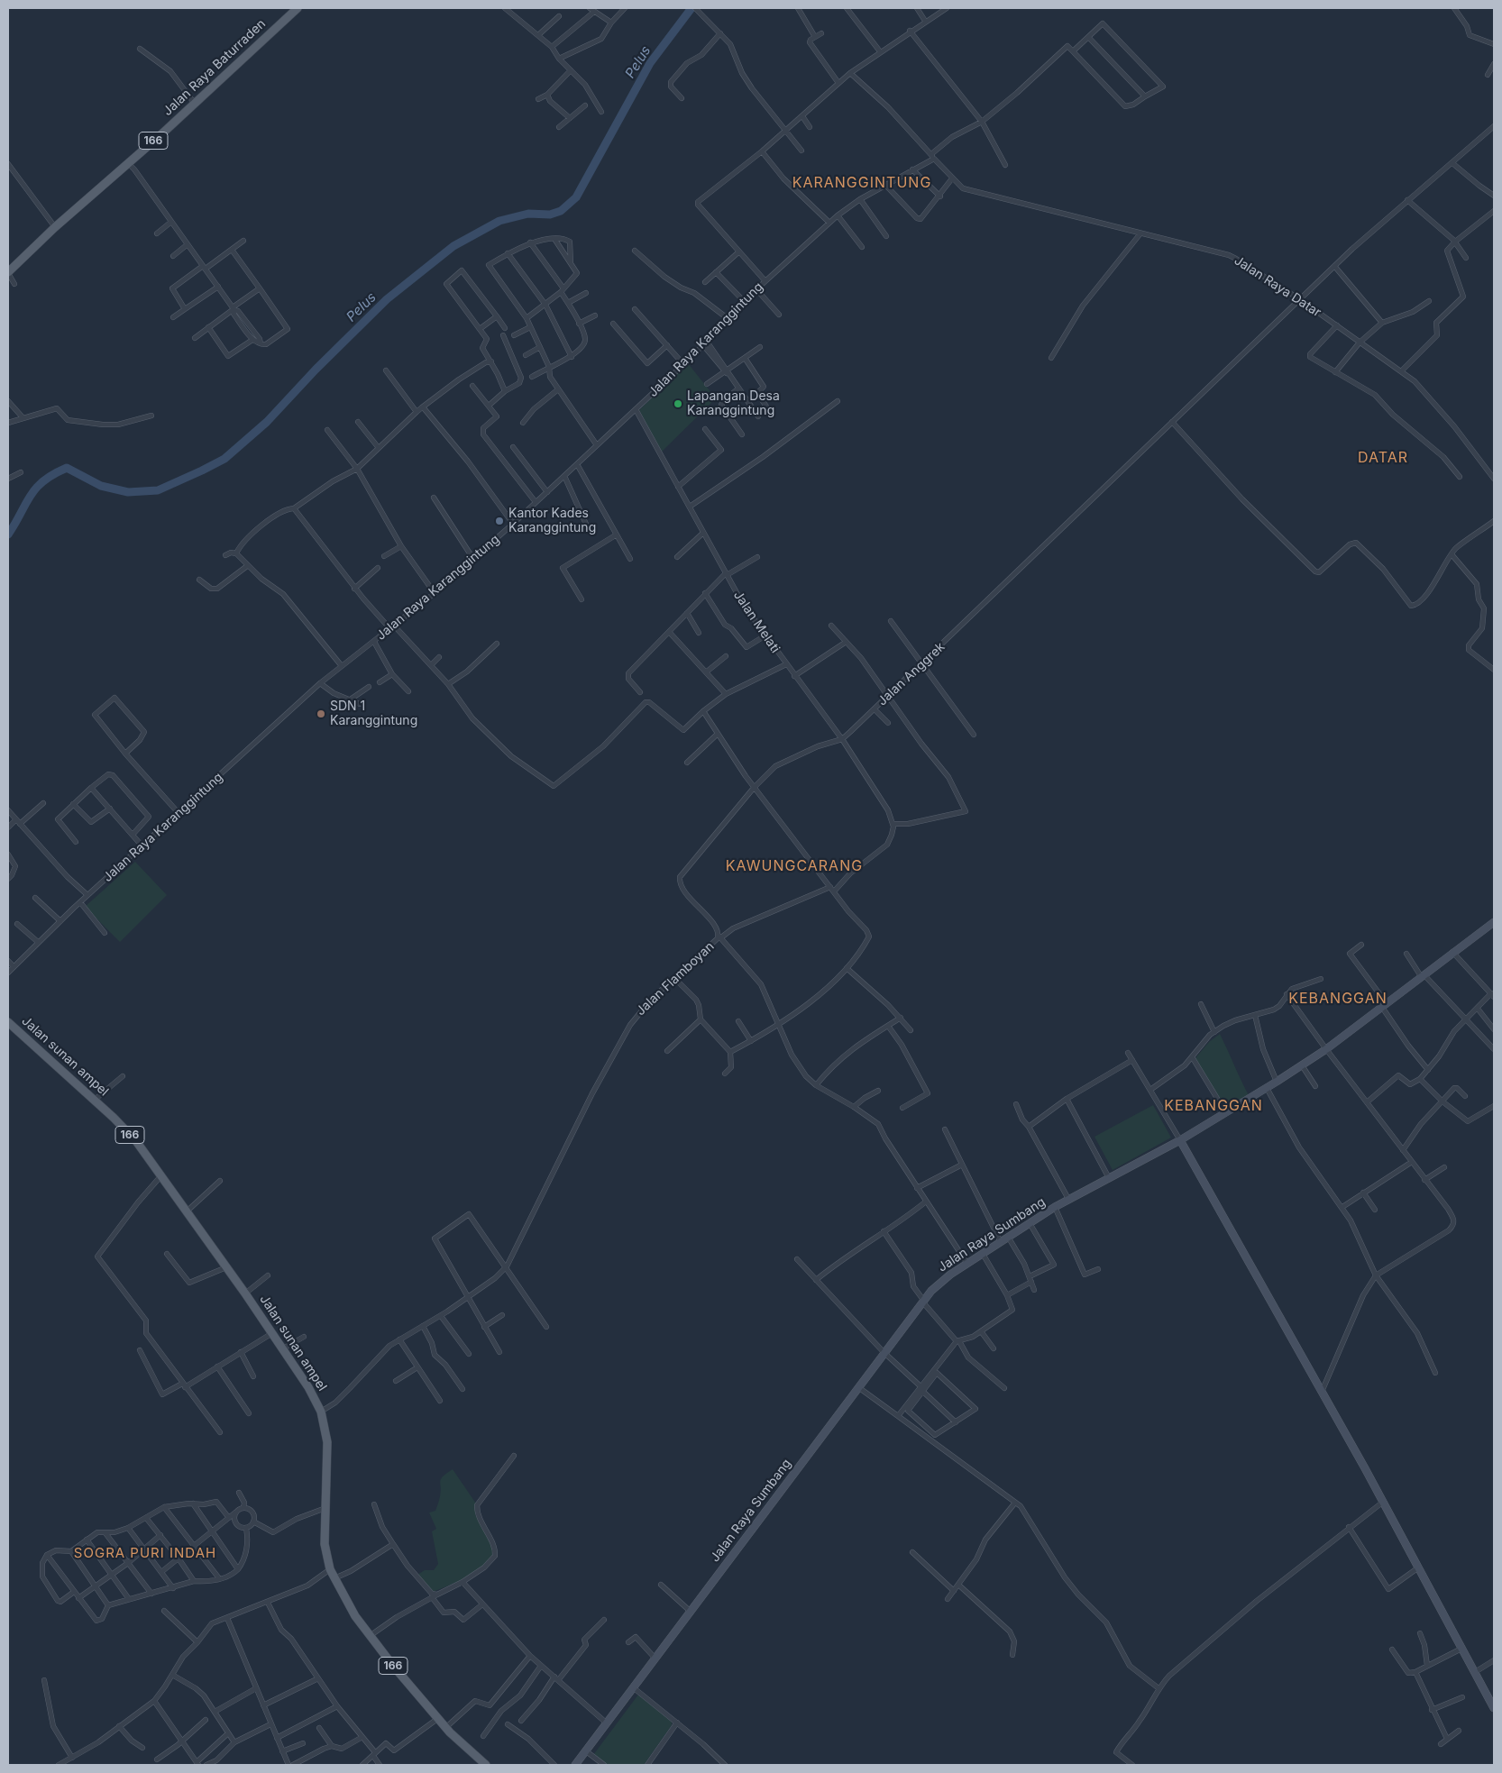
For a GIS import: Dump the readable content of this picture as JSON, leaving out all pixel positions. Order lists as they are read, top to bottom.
{
  "streets": {
    "main road": ["Jalan Raya Baturraden", "166", "Jalan sunan ampel"],
    "street": [
      "Jalan Raya Datar",
      "Jalan Raya Karanggintung",
      "Jalan Melati",
      "Jalan Anggrek",
      "Jalan Flamboyan",
      "Jalan Raya Sumbang"
    ]
  },
  "crossings": [
    ["Jalan Raya Datar", "Jalan Anggrek"],
    ["Jalan Raya Karanggintung", "Jalan Melati"],
    ["Jalan Melati", "Jalan Anggrek"],
    ["Jalan Anggrek", "Jalan Flamboyan"]
  ],
  "districts": [
    "KARANGGINTUNG",
    "DATAR",
    "KAWUNGCARANG",
    "KEBANGGAN",
    "KEBANGGAN",
    "SOGRA PURI INDAH"
  ],
  "water": ["Pelus"],
  "places": ["Lapangan Desa Karanggintung", "Kantor Kades Karanggintung", "SDN 1 Karanggintung"]
}
